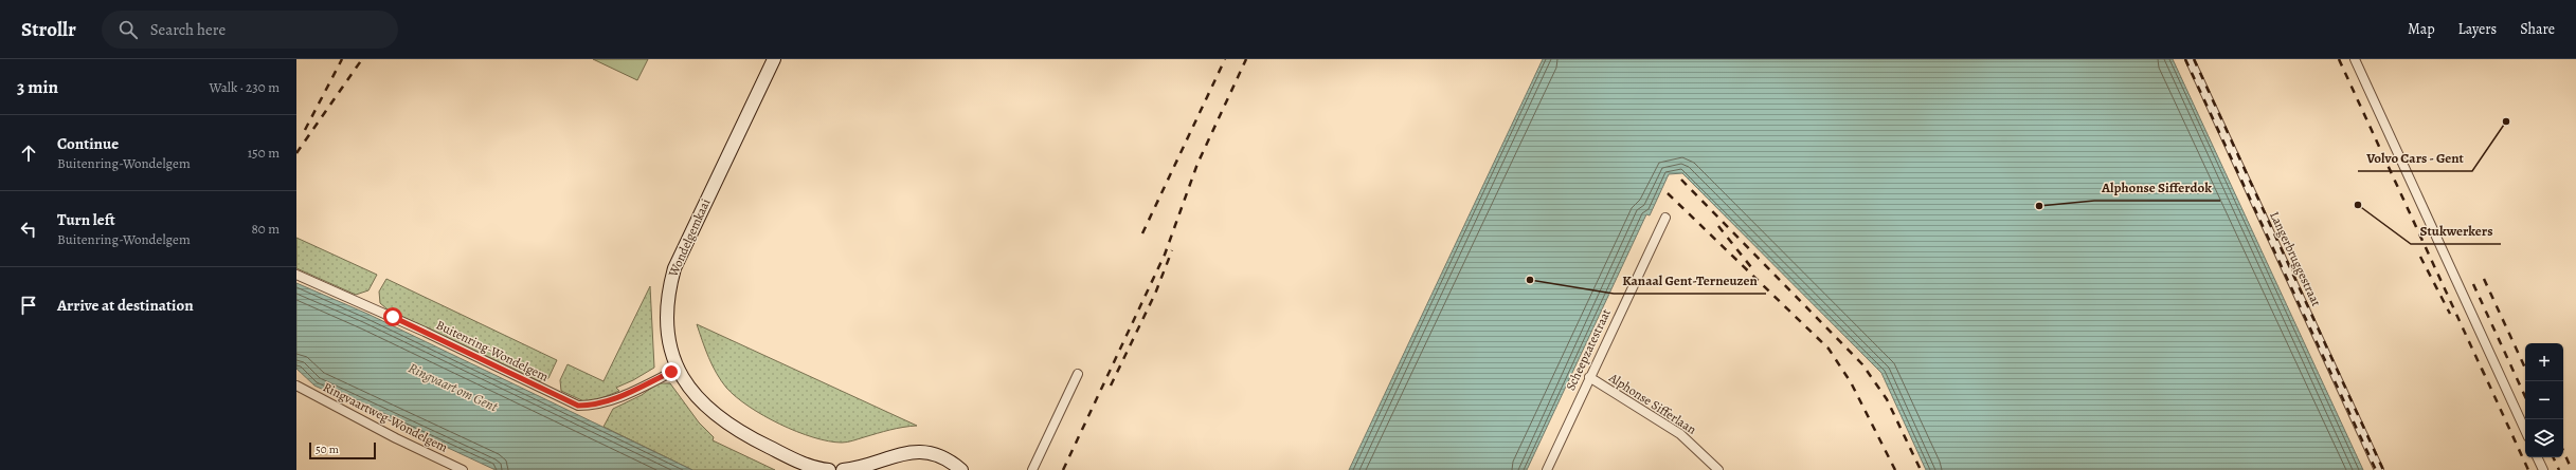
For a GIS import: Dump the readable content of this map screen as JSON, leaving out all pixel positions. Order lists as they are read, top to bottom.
{
  "streets": {
    "main road": ["Wondelgemkaai"],
    "street": [
      "Langerbruggestraat",
      "Scheepzatestraat",
      "Buitenring-Wondelgem",
      "Alphonse Sifferlaan",
      "Ringvaartweg-Wondelgem"
    ]
  },
  "crossings": [
    ["Wondelgemkaai", "Buitenring-Wondelgem"],
    ["Scheepzatestraat", "Alphonse Sifferlaan"]
  ],
  "water": ["Ringvaart om Gent"],
  "places": [
    "Volvo Cars - Gent",
    "Stukwerkers",
    "Alphonse Sifferdok",
    "Kanaal Gent-Terneuzen"
  ],
  "scale_bar": "50 m",
  "page": {
    "header": "Strollr",
    "search": "Search here",
    "nav": ["Map", "Layers", "Share"],
    "heading": ["3 min", "Walk · 230 m"],
    "list": [
      ["Continue", "Buitenring-Wondelgem", "150 m"],
      ["Turn left", "Buitenring-Wondelgem", "80 m"],
      "Arrive at destination"
    ],
    "map_buttons": ["+", "−"],
    "scale": "50 m"
  }
}
